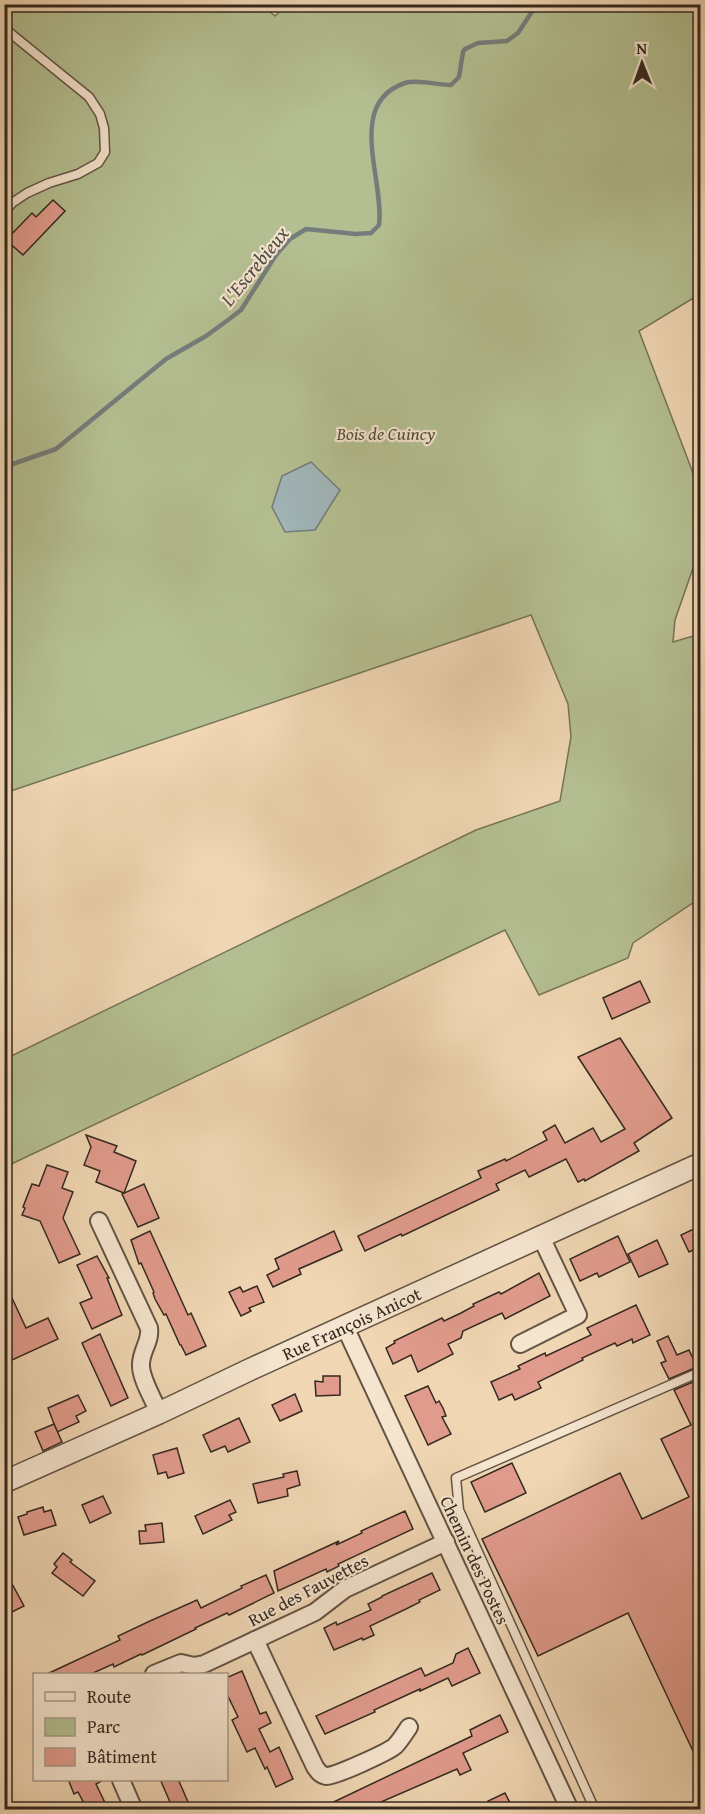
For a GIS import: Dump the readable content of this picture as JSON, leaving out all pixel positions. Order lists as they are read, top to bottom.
{
  "streets": {
    "street": ["Rue François Anicot", "Chemin des Postes", "Rue des Fauvettes"]
  },
  "crossings": [
    ["Rue François Anicot", "Chemin des Postes"],
    ["Chemin des Postes", "Rue des Fauvettes"]
  ],
  "water": ["L'Escrebieux"],
  "parks": ["Bois de Cuincy"],
  "legend": ["Route", "Parc", "Bâtiment"],
  "north": "top"
}
